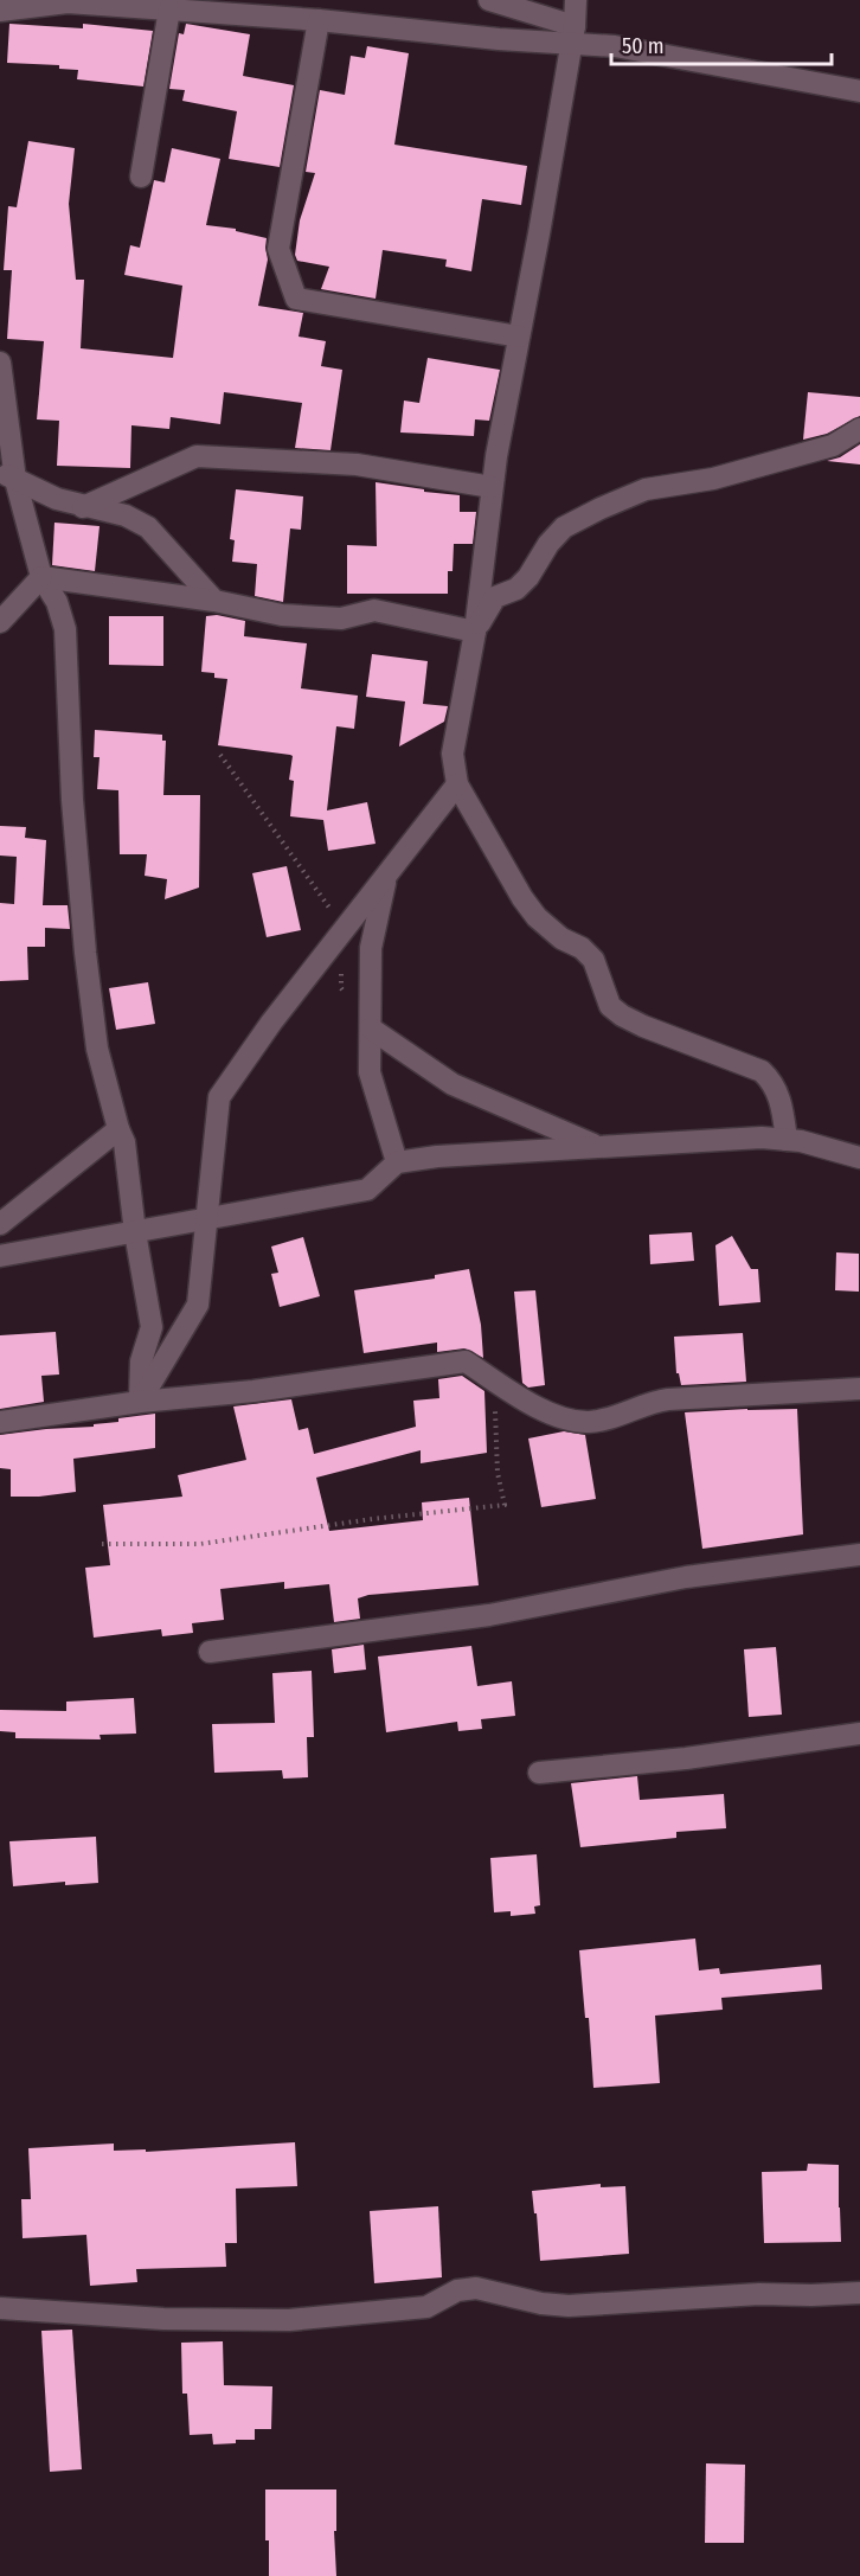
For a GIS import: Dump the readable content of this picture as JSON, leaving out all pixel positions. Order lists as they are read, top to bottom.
{
  "scale_bar": "50 m"
}
